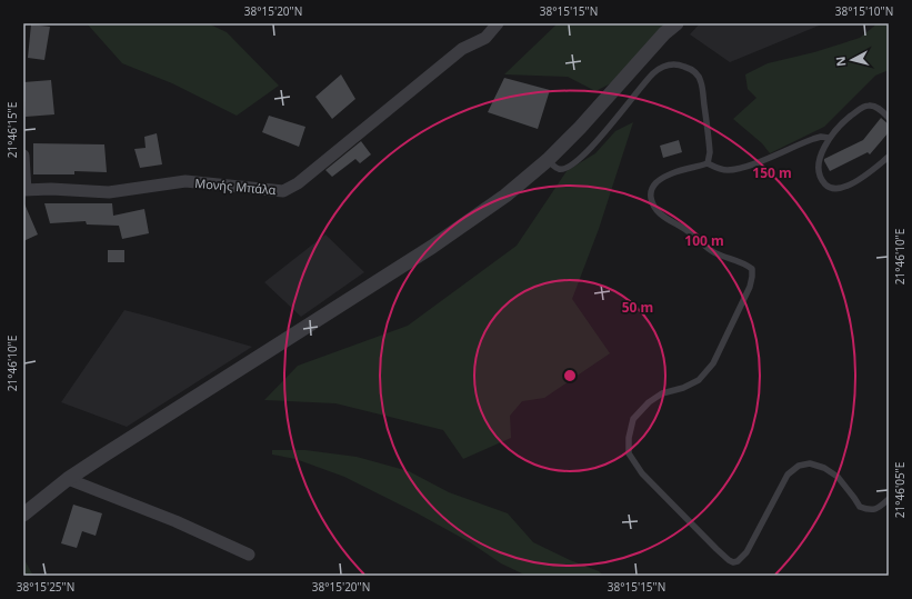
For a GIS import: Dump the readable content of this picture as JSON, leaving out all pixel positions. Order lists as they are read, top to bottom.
{
  "streets": {
    "street": ["Μονής Μπάλα"]
  },
  "north": "left",
  "coordinates": [
    "38°15'20\"N",
    "38°15'15\"N",
    "38°15'10\"N",
    "21°46'15\"E",
    "21°46'10\"E",
    "21°46'05\"E",
    "38°15'25\"N"
  ],
  "rings": ["150 m", "100 m", "50 m"]
}
